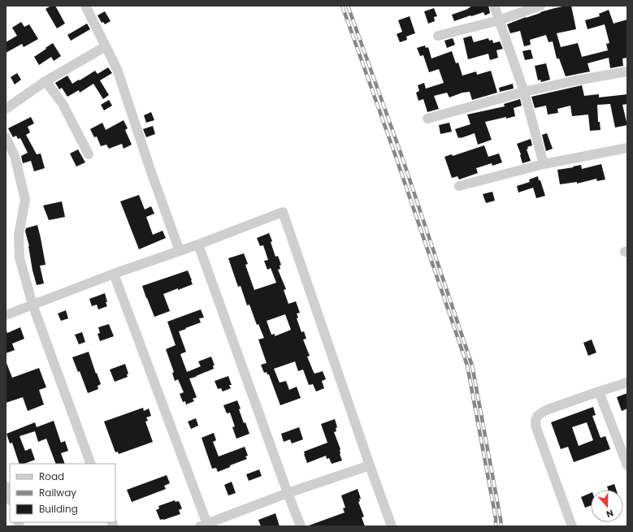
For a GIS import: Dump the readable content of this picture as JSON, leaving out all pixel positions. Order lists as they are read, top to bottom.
{
  "legend": ["Road", "Railway", "Building"],
  "north": "bottom"
}
